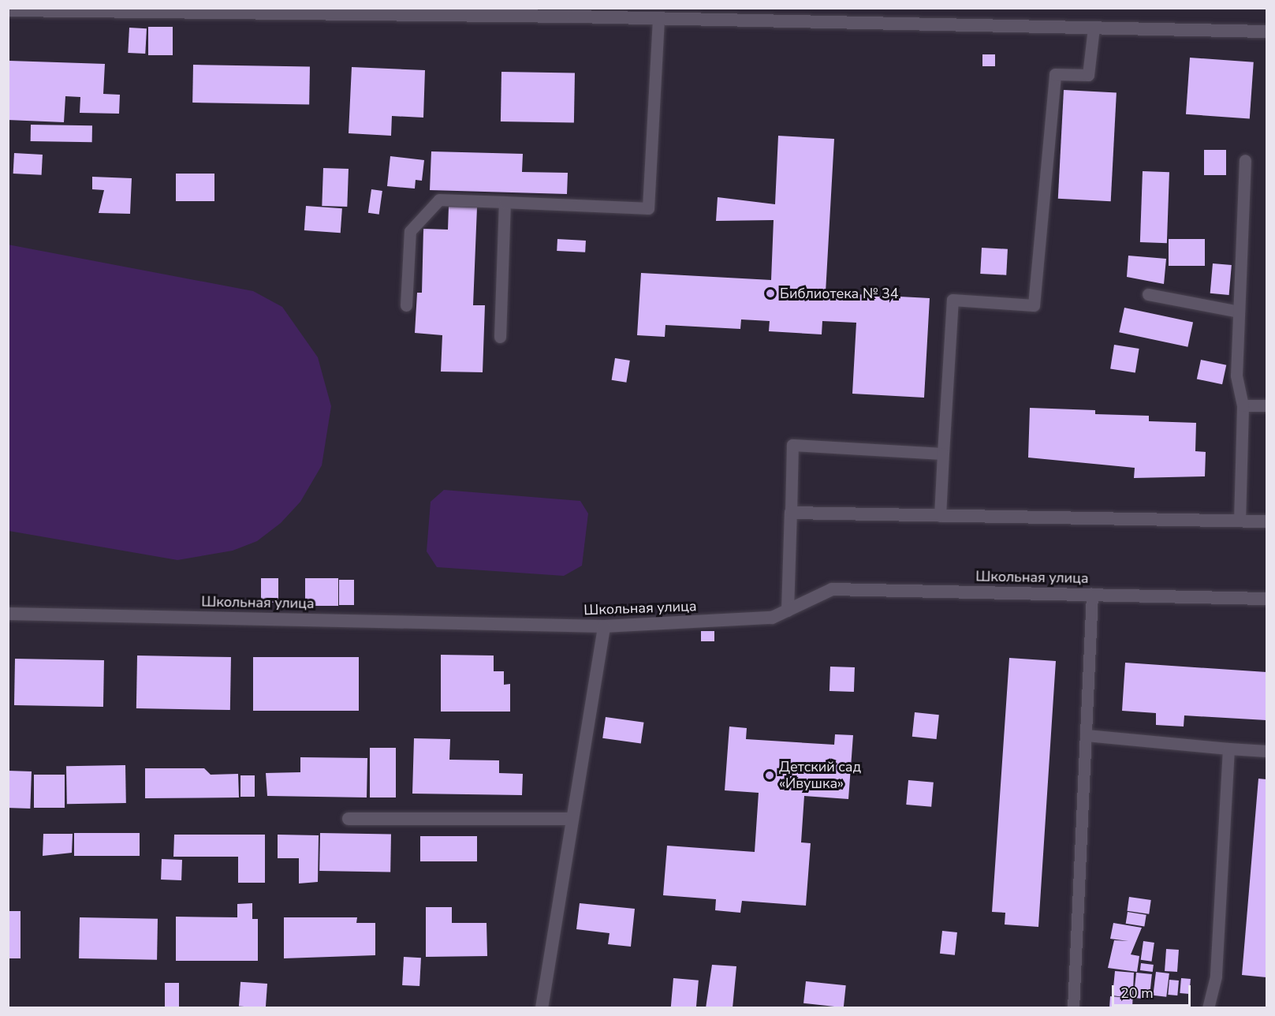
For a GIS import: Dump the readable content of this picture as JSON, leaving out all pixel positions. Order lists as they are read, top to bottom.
{
  "streets": {
    "street": ["Школьная улица"]
  },
  "places": ["Библиотека № 34", "Детский сад «Ивушка»"],
  "scale_bar": "20 m"
}
